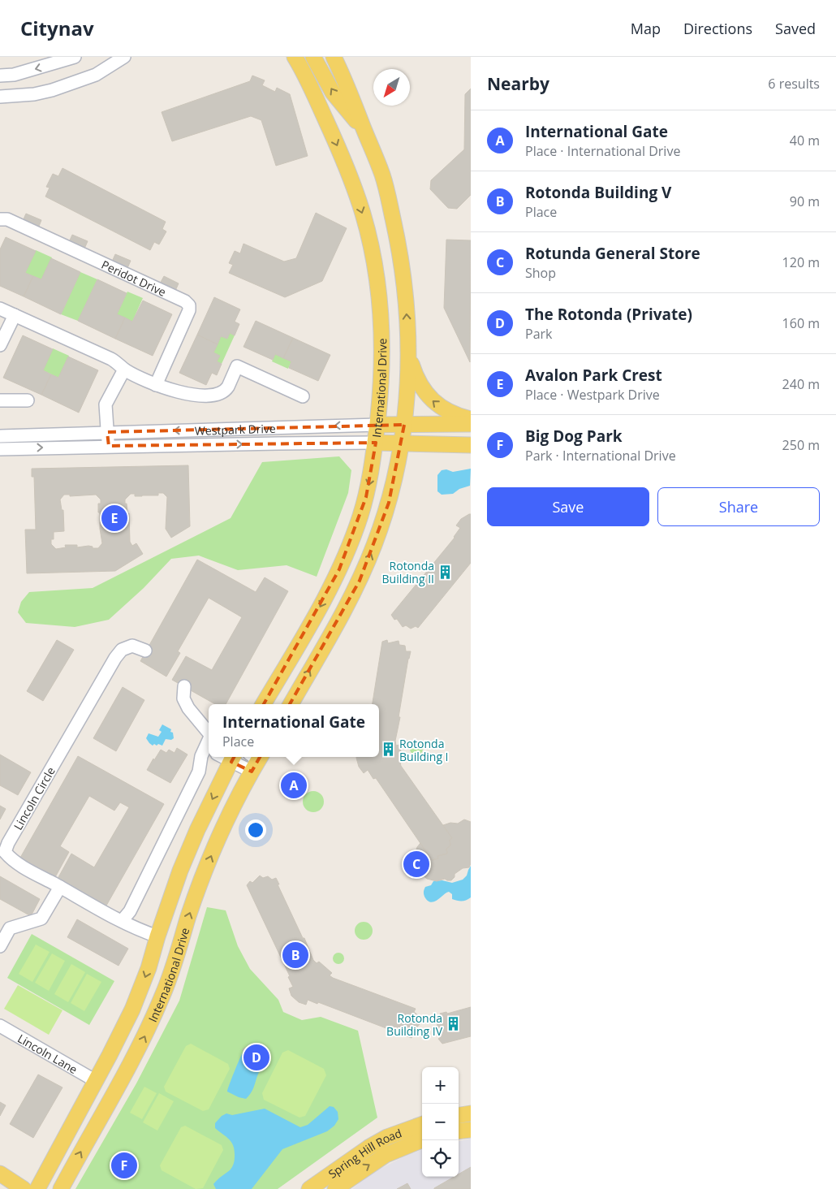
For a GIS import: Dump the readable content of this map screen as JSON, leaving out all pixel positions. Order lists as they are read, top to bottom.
{
  "streets": {
    "main road": ["International Drive", "Westpark Drive", "Spring Hill Road"],
    "street": ["Peridot Drive", "Lincoln Circle", "Lincoln Lane"]
  },
  "crossings": [
    ["International Drive", "Westpark Drive"],
    ["International Drive", "Lincoln Circle"],
    ["International Drive", "Lincoln Lane"]
  ],
  "places": {
    "building": ["Rotonda Building II", "Rotonda Building I", "Rotonda Building IV"]
  },
  "north": "bottom left",
  "page": {
    "header": "Citynav",
    "nav": ["Map", "Directions", "Saved"],
    "heading": ["Nearby", "6 results"],
    "list": [
      {
        "mark": "A",
        "name": "International Gate",
        "note": "Place · International Drive",
        "value": "40 m"
      },
      {
        "mark": "B",
        "name": "Rotonda Building V",
        "note": "Place",
        "value": "90 m"
      },
      {
        "mark": "C",
        "name": "Rotunda General Store",
        "note": "Shop",
        "value": "120 m"
      },
      {
        "mark": "D",
        "name": "The Rotonda (Private)",
        "note": "Park",
        "value": "160 m"
      },
      {
        "mark": "E",
        "name": "Avalon Park Crest",
        "note": "Place · Westpark Drive",
        "value": "240 m"
      },
      {
        "mark": "F",
        "name": "Big Dog Park",
        "note": "Park · International Drive",
        "value": "250 m"
      }
    ],
    "buttons": ["Save", "Share"],
    "pins": [
      "E",
      "A",
      "C",
      "B",
      "D",
      "F"
    ],
    "popup": ["International Gate", "Place"],
    "map_buttons": ["+", "−"]
  }
}
